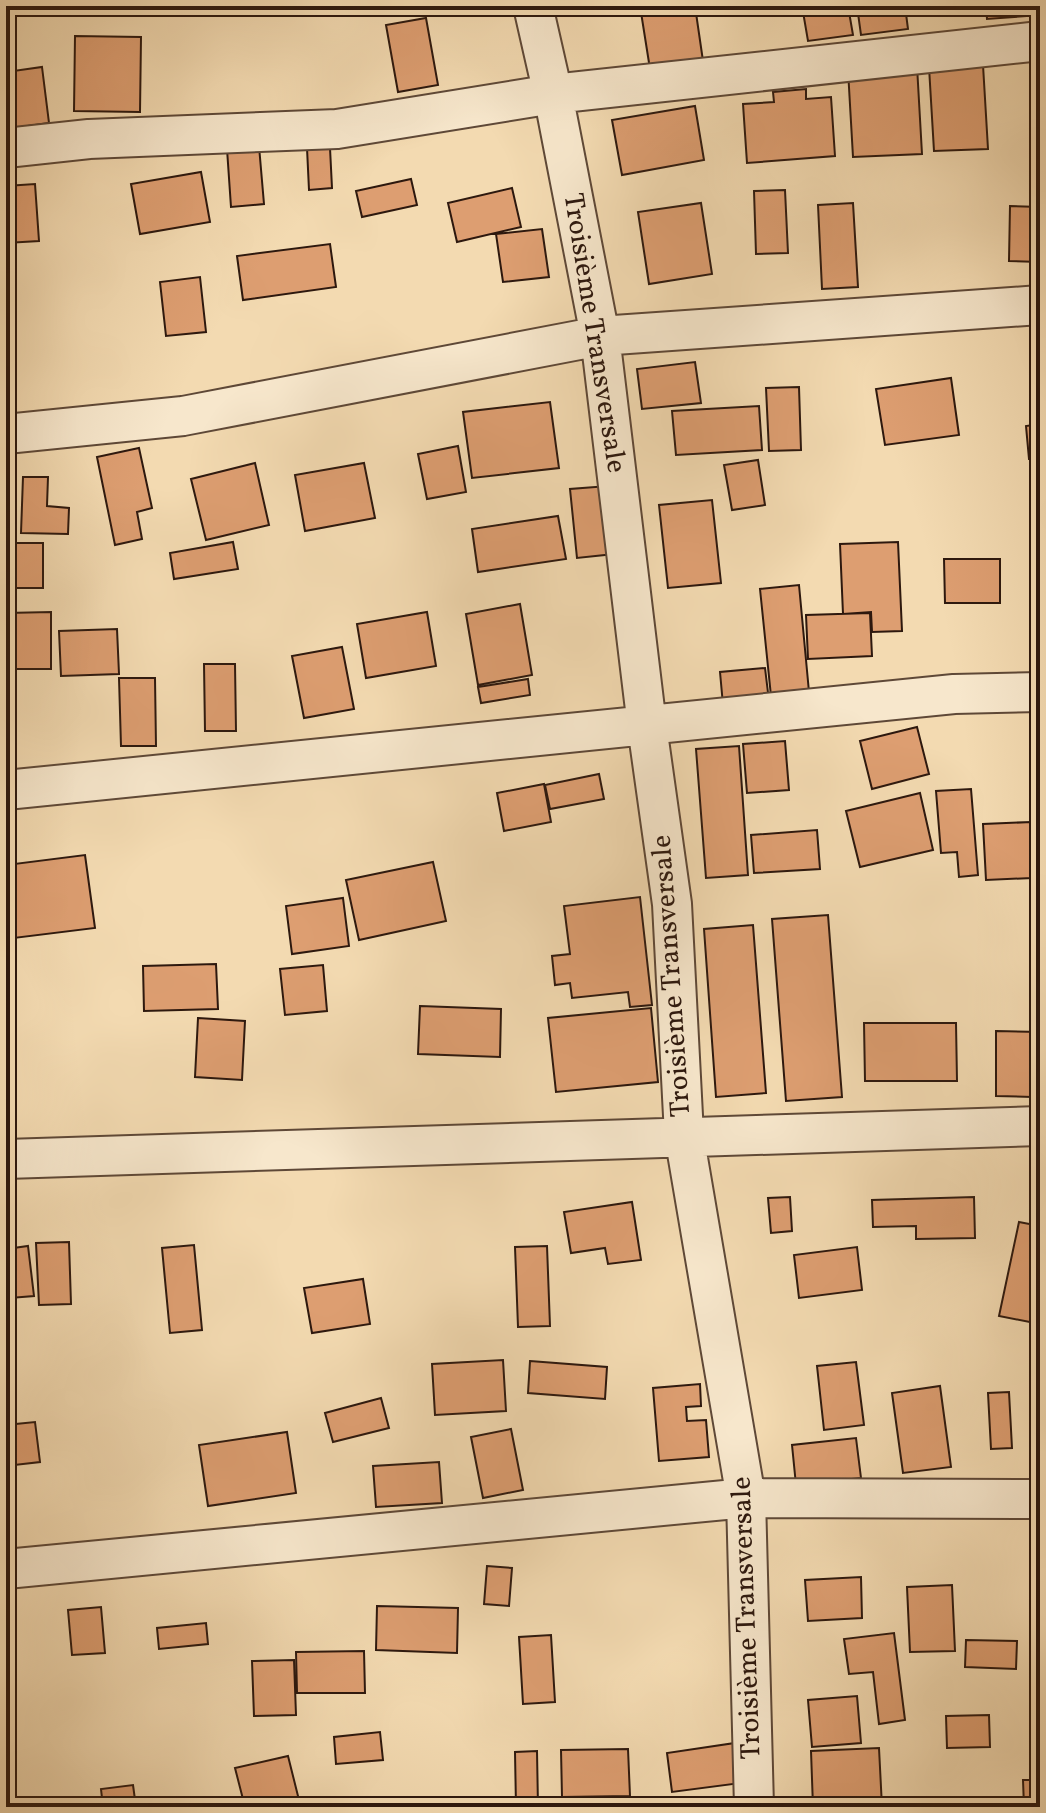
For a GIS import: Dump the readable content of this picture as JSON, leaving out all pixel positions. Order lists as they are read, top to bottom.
{
  "streets": {
    "street": ["Troisième Transversale"]
  }
}
